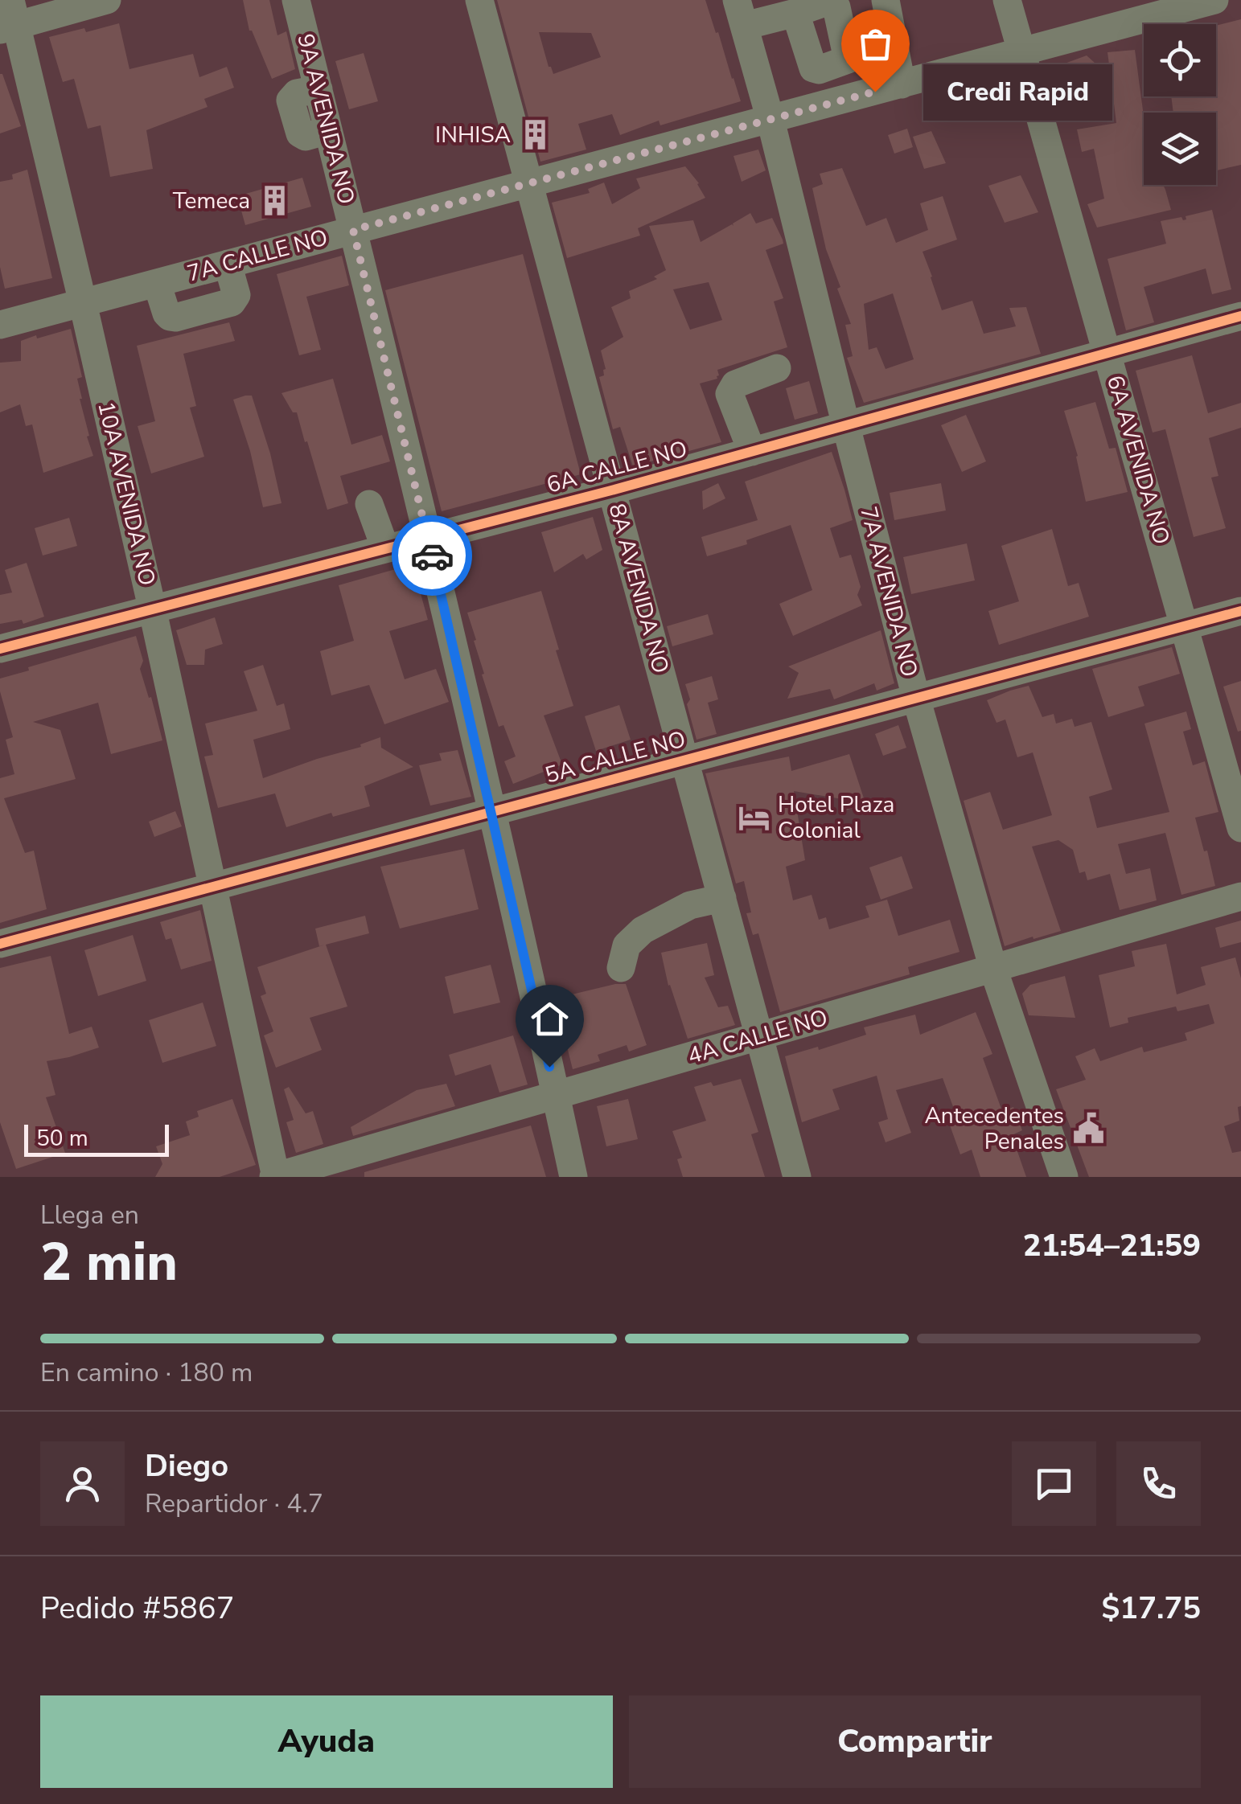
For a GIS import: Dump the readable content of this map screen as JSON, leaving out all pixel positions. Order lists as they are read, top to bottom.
{
  "streets": {
    "street": [
      "9A AVENIDA NO",
      "7A CALLE NO",
      "6A AVENIDA NO",
      "6A CALLE NO",
      "10A AVENIDA NO",
      "8A AVENIDA NO",
      "7A AVENIDA NO",
      "5A CALLE NO",
      "4A CALLE NO"
    ]
  },
  "crossings": [
    ["9A AVENIDA NO", "7A CALLE NO"],
    ["9A AVENIDA NO", "6A CALLE NO"],
    ["9A AVENIDA NO", "5A CALLE NO"],
    ["9A AVENIDA NO", "4A CALLE NO"],
    ["7A CALLE NO", "6A AVENIDA NO"],
    ["7A CALLE NO", "10A AVENIDA NO"],
    ["7A CALLE NO", "8A AVENIDA NO"],
    ["7A CALLE NO", "7A AVENIDA NO"],
    ["6A AVENIDA NO", "6A CALLE NO"],
    ["6A AVENIDA NO", "5A CALLE NO"],
    ["6A CALLE NO", "10A AVENIDA NO"],
    ["6A CALLE NO", "8A AVENIDA NO"],
    ["6A CALLE NO", "7A AVENIDA NO"],
    ["10A AVENIDA NO", "5A CALLE NO"],
    ["10A AVENIDA NO", "4A CALLE NO"],
    ["8A AVENIDA NO", "5A CALLE NO"],
    ["8A AVENIDA NO", "4A CALLE NO"],
    ["7A AVENIDA NO", "5A CALLE NO"],
    ["7A AVENIDA NO", "4A CALLE NO"]
  ],
  "places": {
    "other": ["Credi Rapid"],
    "building": ["INHISA", "Temeca"],
    "hotel": ["Hotel Plaza Colonial"],
    "public building": ["Antecedentes Penales"]
  },
  "scale_bar": "50 m",
  "page": {
    "bubble": "Credi Rapid",
    "scale": "50 m",
    "heading": ["2 min", "Llega en", "21:54–21:59"],
    "panel": [
      "Diego",
      "Repartidor · 4.7",
      "Pedido #5867",
      "$17.75"
    ],
    "bar": "En camino · 180 m",
    "buttons": ["Ayuda", "Compartir"]
  }
}
